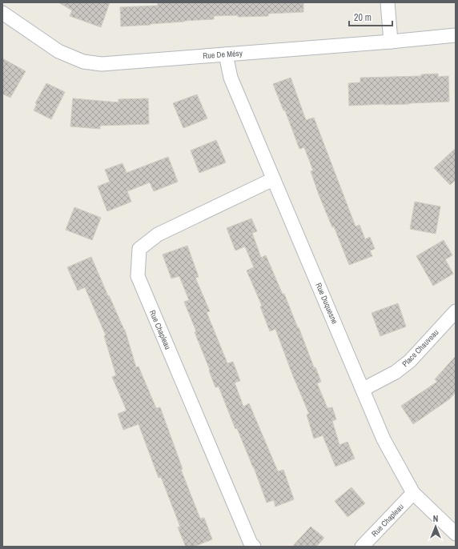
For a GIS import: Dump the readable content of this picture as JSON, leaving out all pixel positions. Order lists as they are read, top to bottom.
{
  "streets": {
    "street": [
      "Rue De Mésy",
      "Rue Duquesne",
      "Rue Chapleau",
      "Place Chauveau"
    ]
  },
  "crossings": [
    ["Rue De Mésy", "Rue Duquesne"],
    ["Rue Duquesne", "Rue Chapleau"],
    ["Rue Duquesne", "Place Chauveau"]
  ],
  "scale_bar": "20 m",
  "north": "top"
}
